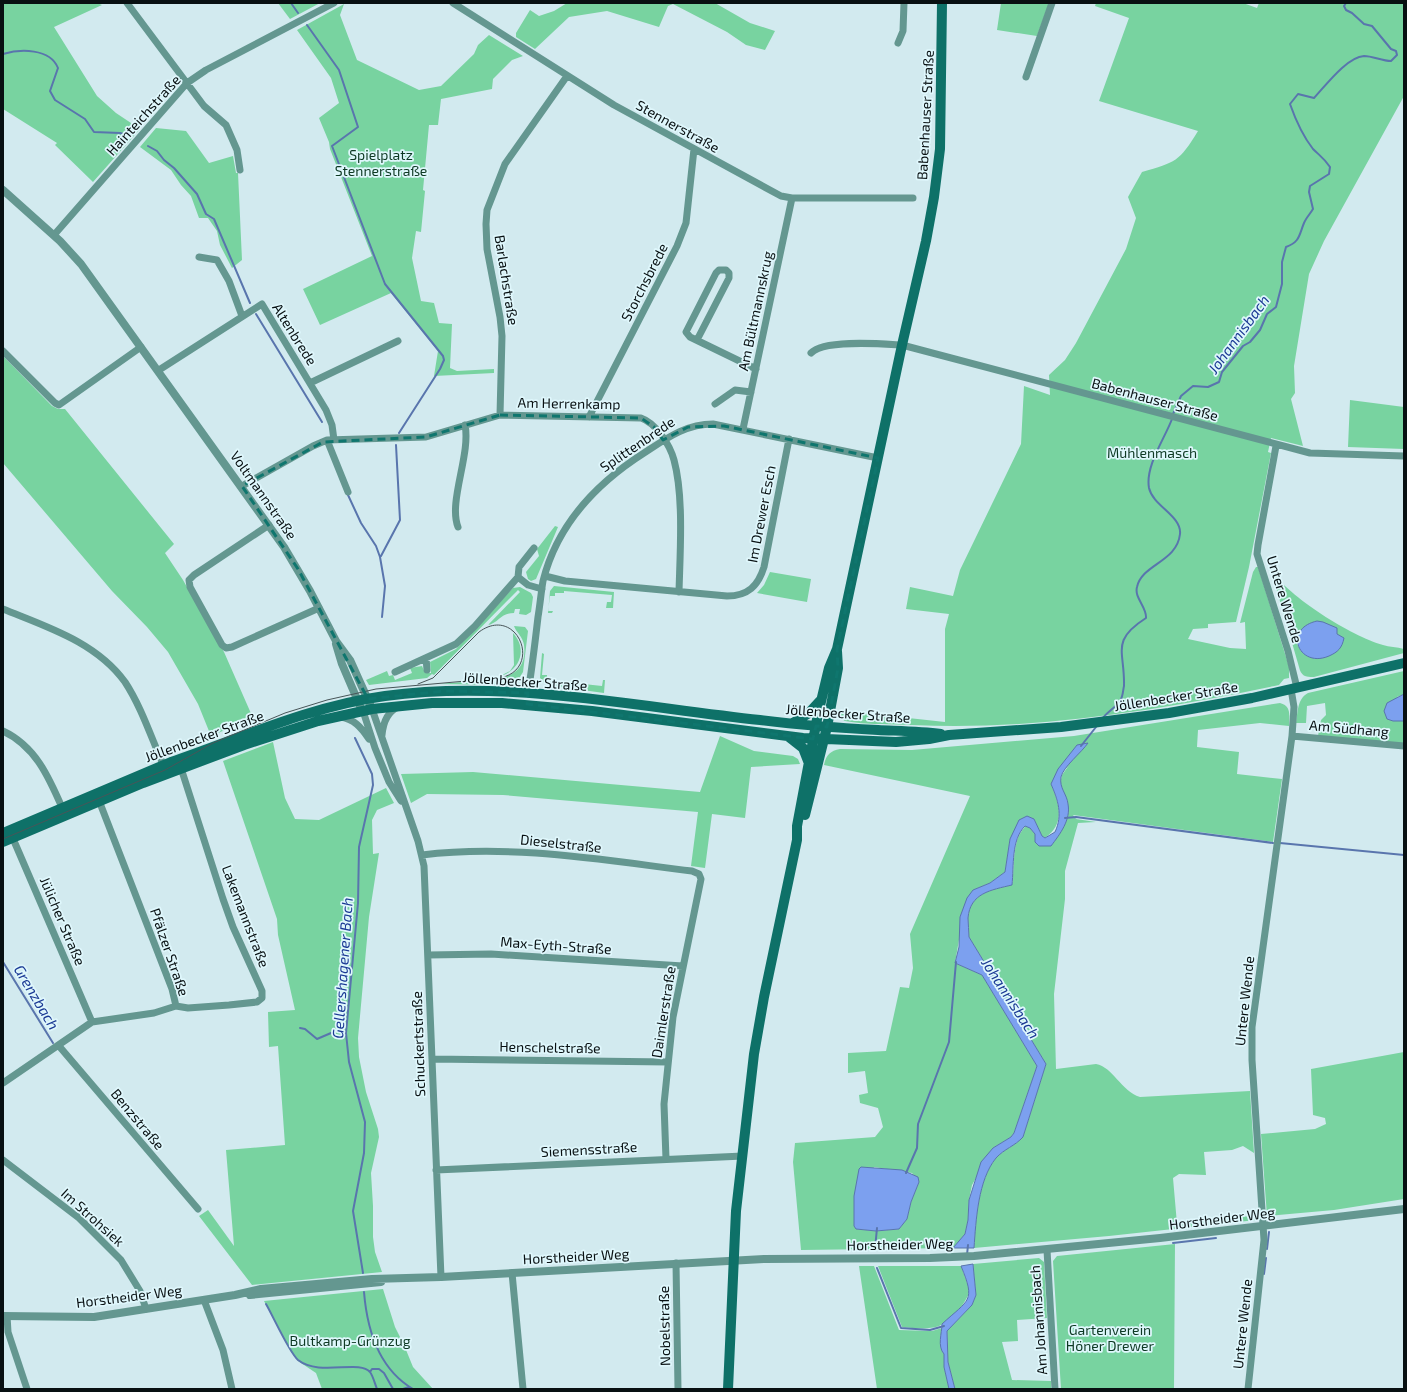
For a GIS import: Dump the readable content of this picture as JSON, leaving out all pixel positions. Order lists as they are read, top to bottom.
{
  "streets": {
    "main road": ["Babenhauser Straße", "Splittenbrede", "Jöllenbecker Straße"],
    "street": [
      "Hainteichstraße",
      "Stennerstraße",
      "Barlachstraße",
      "Storchsbrede",
      "Am Bültmannskrug",
      "Altenbrede",
      "Am Herrenkamp",
      "Voltmannstraße",
      "Im Drewer Esch",
      "Untere Wende",
      "Am Südhang",
      "Dieselstraße",
      "Lakemannstraße",
      "Jülicher Straße",
      "Max-Eyth-Straße",
      "Pfälzer Straße",
      "Daimlerstraße",
      "Schuckertstraße",
      "Henschelstraße",
      "Benzstraße",
      "Siemensstraße",
      "Im Strohsiek",
      "Horstheider Weg",
      "Am Johannisbach",
      "Nobelstraße"
    ]
  },
  "crossings": [
    ["Hainteichstraße", "Voltmannstraße"],
    ["Babenhauser Straße", "Untere Wende"],
    ["Stennerstraße", "Barlachstraße"],
    ["Stennerstraße", "Storchsbrede"],
    ["Stennerstraße", "Am Bültmannskrug"],
    ["Barlachstraße", "Am Herrenkamp"],
    ["Storchsbrede", "Am Herrenkamp"],
    ["Am Bültmannskrug", "Splittenbrede"],
    ["Altenbrede", "Am Herrenkamp"],
    ["Am Herrenkamp", "Splittenbrede"],
    ["Am Herrenkamp", "Voltmannstraße"],
    ["Splittenbrede", "Im Drewer Esch"],
    ["Splittenbrede", "Jöllenbecker Straße"],
    ["Voltmannstraße", "Jöllenbecker Straße"],
    ["Voltmannstraße", "Schuckertstraße"],
    ["Untere Wende", "Jöllenbecker Straße"],
    ["Untere Wende", "Am Südhang"],
    ["Untere Wende", "Horstheider Weg"],
    ["Jöllenbecker Straße", "Lakemannstraße"],
    ["Jöllenbecker Straße", "Jülicher Straße"],
    ["Jöllenbecker Straße", "Pfälzer Straße"],
    ["Jöllenbecker Straße", "Schuckertstraße"],
    ["Dieselstraße", "Daimlerstraße"],
    ["Dieselstraße", "Schuckertstraße"],
    ["Lakemannstraße", "Pfälzer Straße"],
    ["Jülicher Straße", "Pfälzer Straße"],
    ["Max-Eyth-Straße", "Daimlerstraße"],
    ["Max-Eyth-Straße", "Schuckertstraße"],
    ["Pfälzer Straße", "Benzstraße"],
    ["Daimlerstraße", "Henschelstraße"],
    ["Daimlerstraße", "Siemensstraße"],
    ["Schuckertstraße", "Henschelstraße"],
    ["Schuckertstraße", "Siemensstraße"],
    ["Schuckertstraße", "Horstheider Weg"],
    ["Im Strohsiek", "Horstheider Weg"],
    ["Horstheider Weg", "Am Johannisbach"],
    ["Horstheider Weg", "Nobelstraße"]
  ],
  "water": ["Johannisbach", "Gellershagener Bach", "Grenzbach"],
  "parks": [
    "Spielplatz Stennerstraße",
    "Mühlenmasch",
    "Gartenverein Höner Drewer",
    "Bultkamp-Grünzug"
  ]
}
